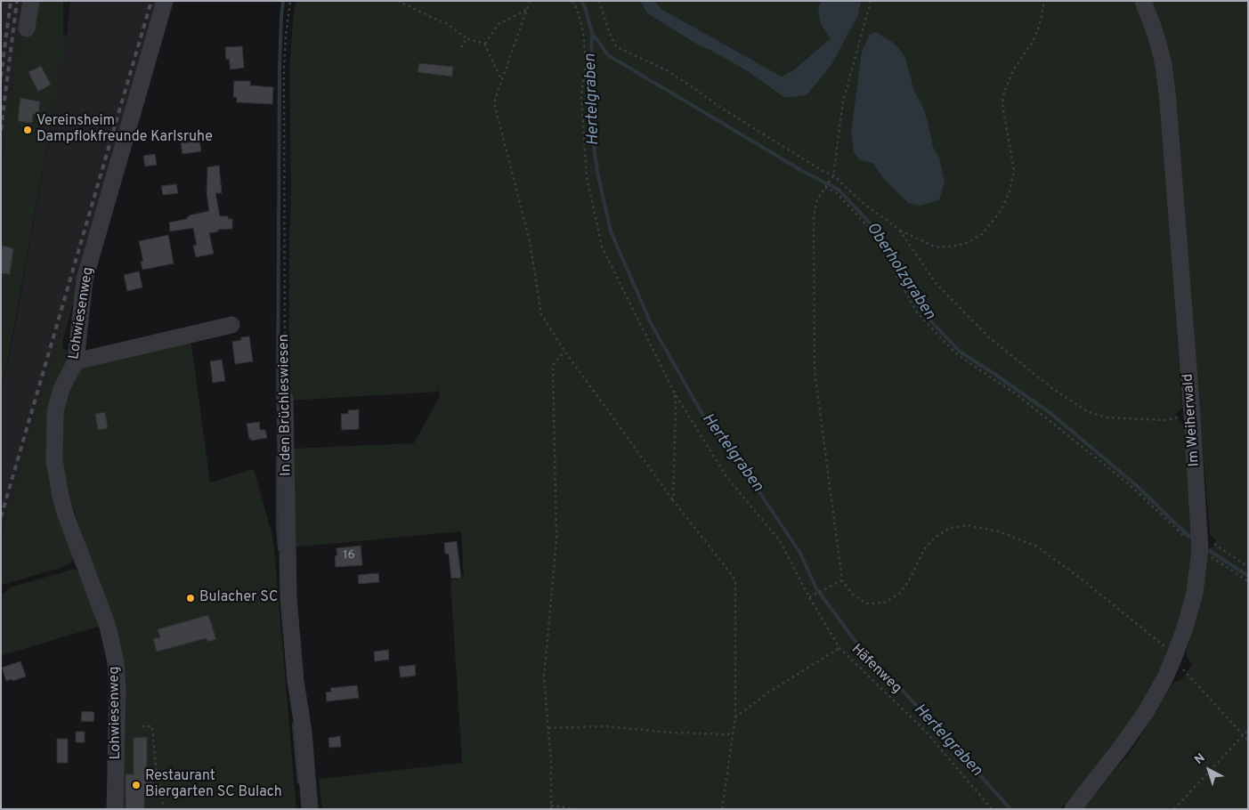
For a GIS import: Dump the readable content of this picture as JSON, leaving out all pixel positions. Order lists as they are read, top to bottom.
{
  "streets": {
    "street": ["Lohwiesenweg", "In den Brüchleswiesen", "Im Weiherwald"],
    "path": ["Häfenweg"]
  },
  "water": ["Hertelgraben", "Oberholzgraben"],
  "places": ["Vereinsheim Dampflokfreunde Karlsruhe", "Bulacher SC", "Restaurant Biergarten SC Bulach"],
  "house_numbers": ["16"],
  "north": "top left"
}
